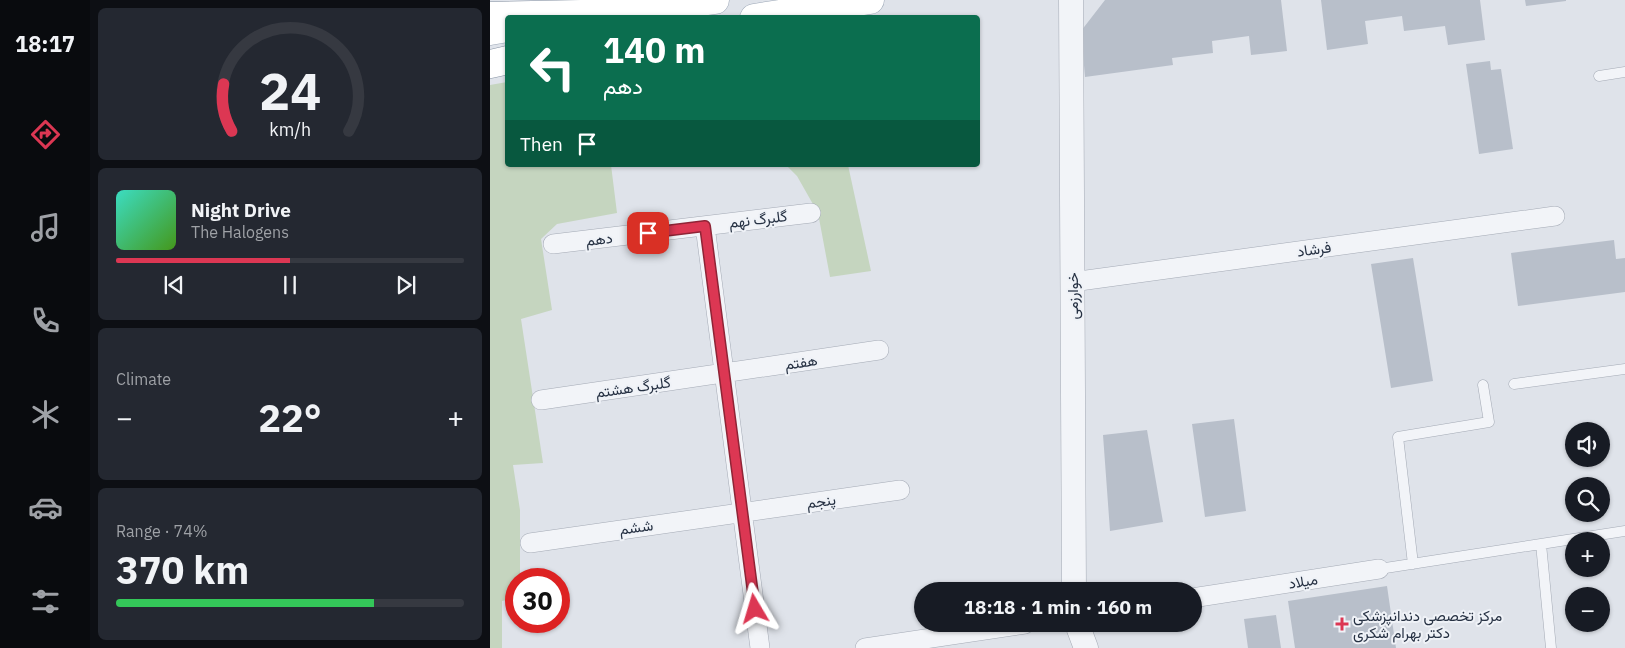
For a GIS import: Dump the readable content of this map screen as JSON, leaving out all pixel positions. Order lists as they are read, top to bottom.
{
  "streets": {
    "street": [
      "گلبرگ نهم",
      "دهم",
      "فرشاد",
      "خوارزمی",
      "هفتم",
      "گلبرگ هشتم",
      "پنجم",
      "ششم",
      "میلاد"
    ]
  },
  "crossings": [
    ["گلبرگ نهم", "دهم"],
    ["فرشاد", "خوارزمی"],
    ["هفتم", "گلبرگ هشتم"],
    ["پنجم", "ششم"]
  ],
  "places": {
    "health": ["مرکز تخصصی دندانپزشکی دکتر بهرام شکری"]
  },
  "page": {
    "tabs": "18:17",
    "turn": ["140 m", "دهم"],
    "then": "Then",
    "song": ["Night Drive", "The Halogens"],
    "tile": [
      "Climate",
      ["Range · 74%", "370 km"]
    ],
    "heat": ["−", "22°", "+"],
    "map_buttons": ["+", "−"],
    "limit": "30",
    "trip": "18:18 · 1 min · 160 m",
    "gauge": ["24", "km/h"]
  }
}
